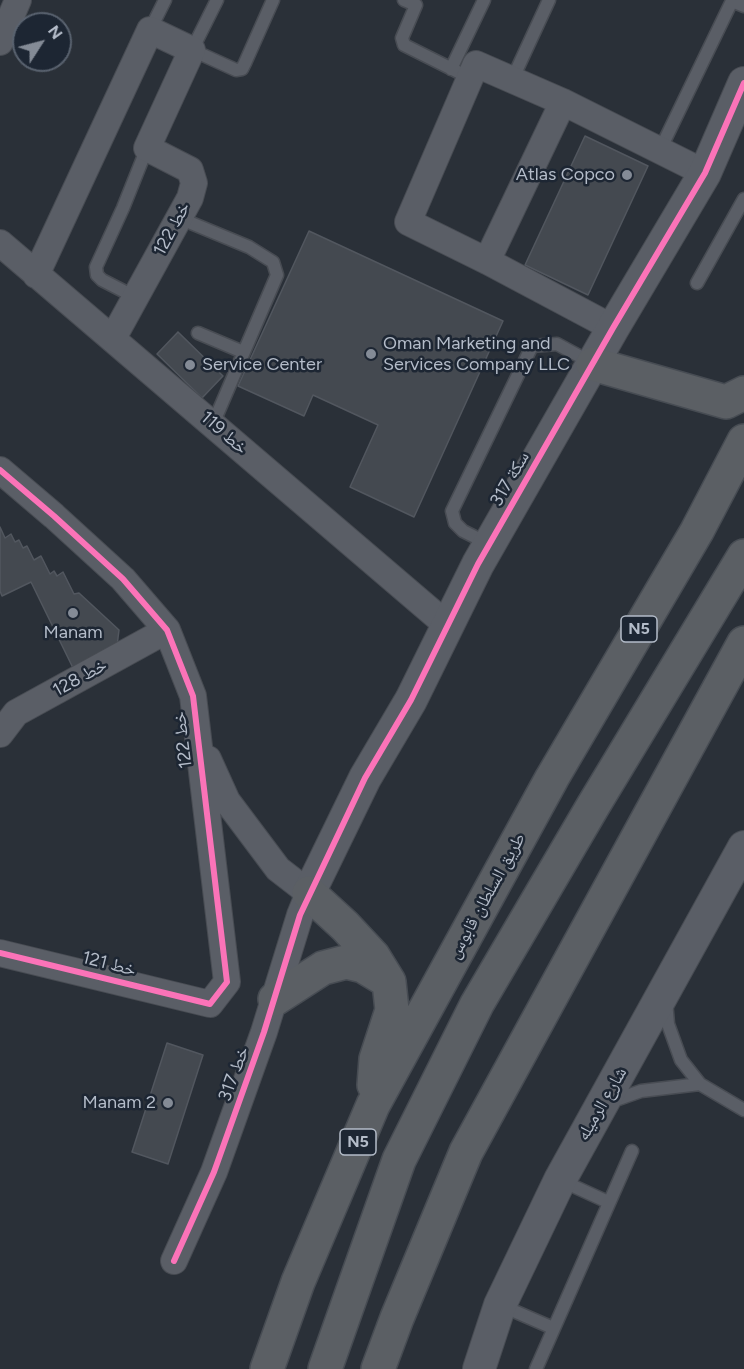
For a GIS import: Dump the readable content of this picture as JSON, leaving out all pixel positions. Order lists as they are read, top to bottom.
{
  "streets": {
    "highway": ["N5", "طريق السلطان قابوس"],
    "street": [
      "خط 122",
      "خط 119",
      "سكة 317",
      "خط 128",
      "خط 121",
      "خط 317",
      "شارع الرميله"
    ]
  },
  "crossings": [
    ["خط 122", "خط 119"],
    ["خط 122", "خط 128"],
    ["خط 122", "خط 121"],
    ["خط 119", "سكة 317"],
    ["سكة 317", "خط 317"]
  ],
  "places": [
    "Atlas Copco",
    "Oman Marketing and Services Company LLC",
    "Service Center",
    "Manam",
    "Manam 2"
  ],
  "north": "top right"
}
